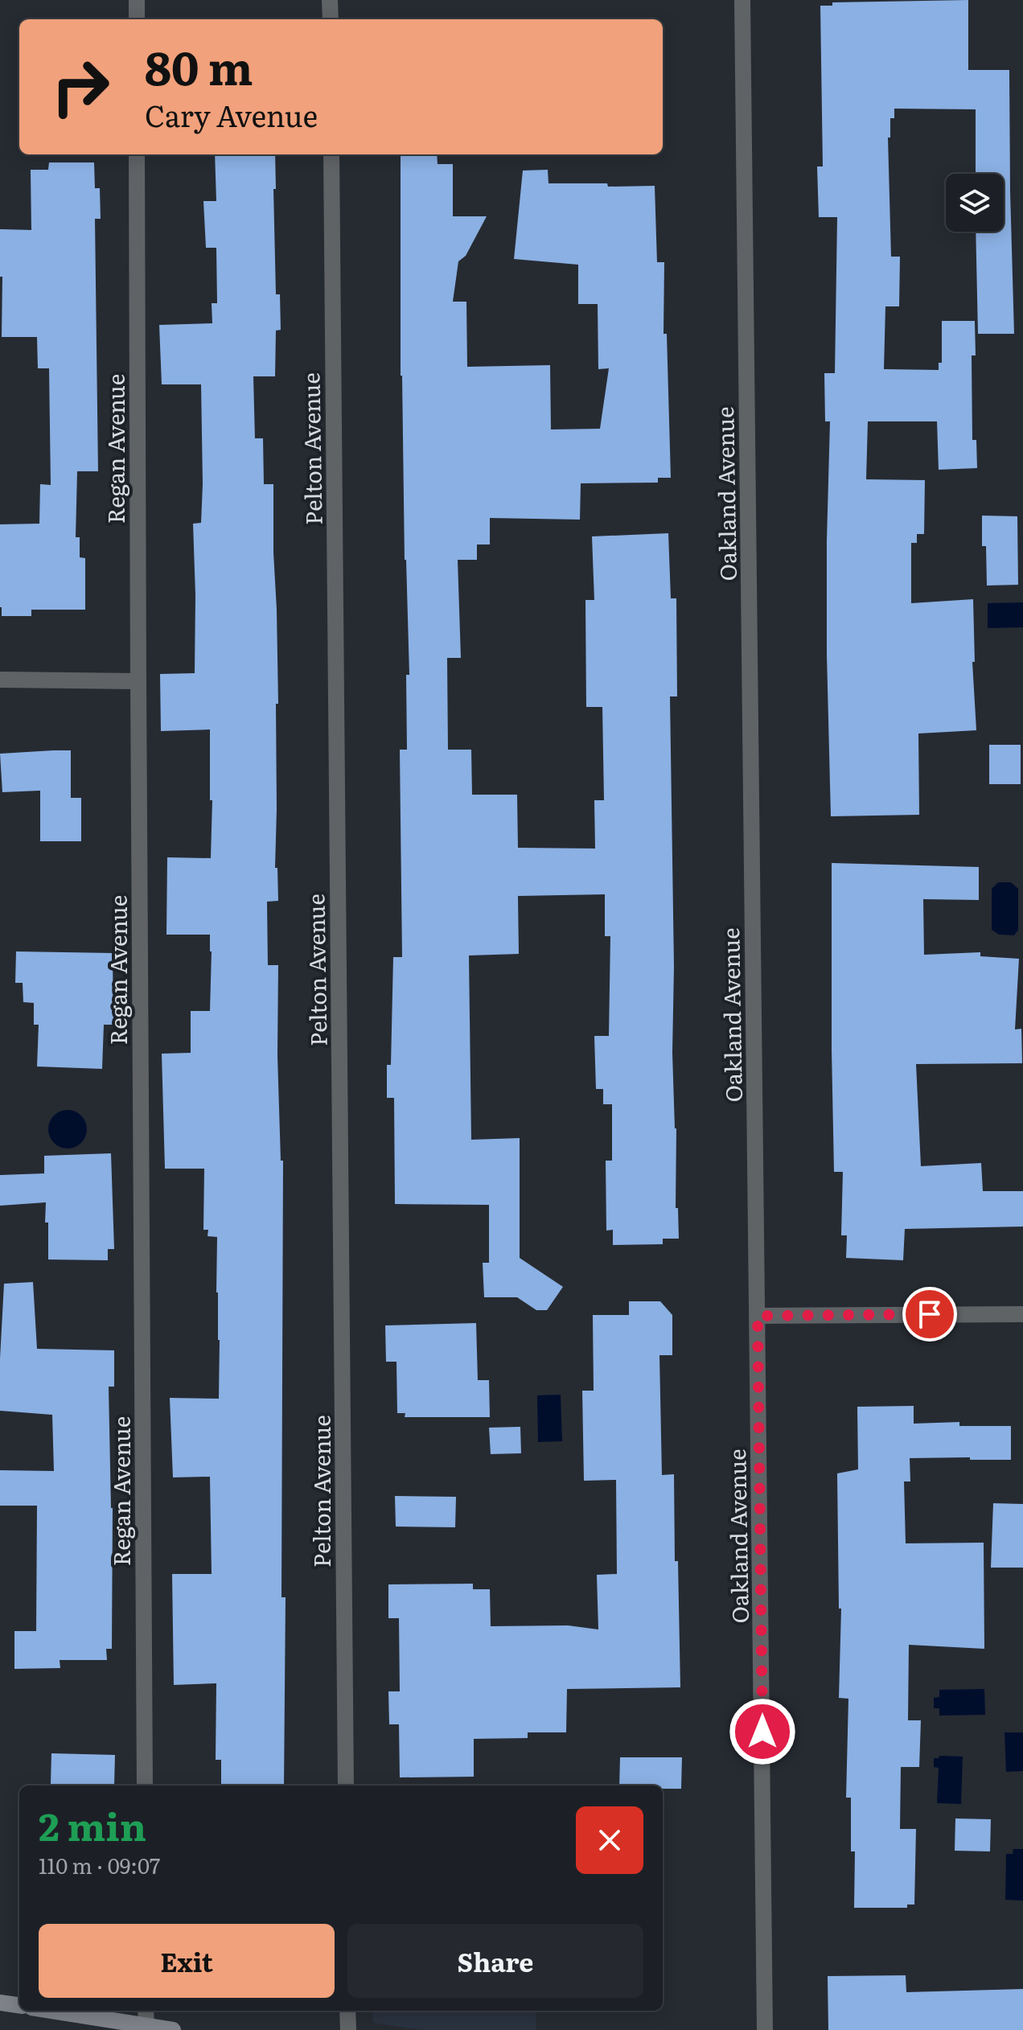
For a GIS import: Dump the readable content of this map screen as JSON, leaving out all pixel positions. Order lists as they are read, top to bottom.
{
  "streets": {
    "street": ["Regan Avenue", "Pelton Avenue", "Oakland Avenue"]
  },
  "page": {
    "turn": ["80 m", "Cary Avenue"],
    "heading": ["2 min", "110 m · 09:07"],
    "buttons": ["Exit", "Share"]
  }
}
